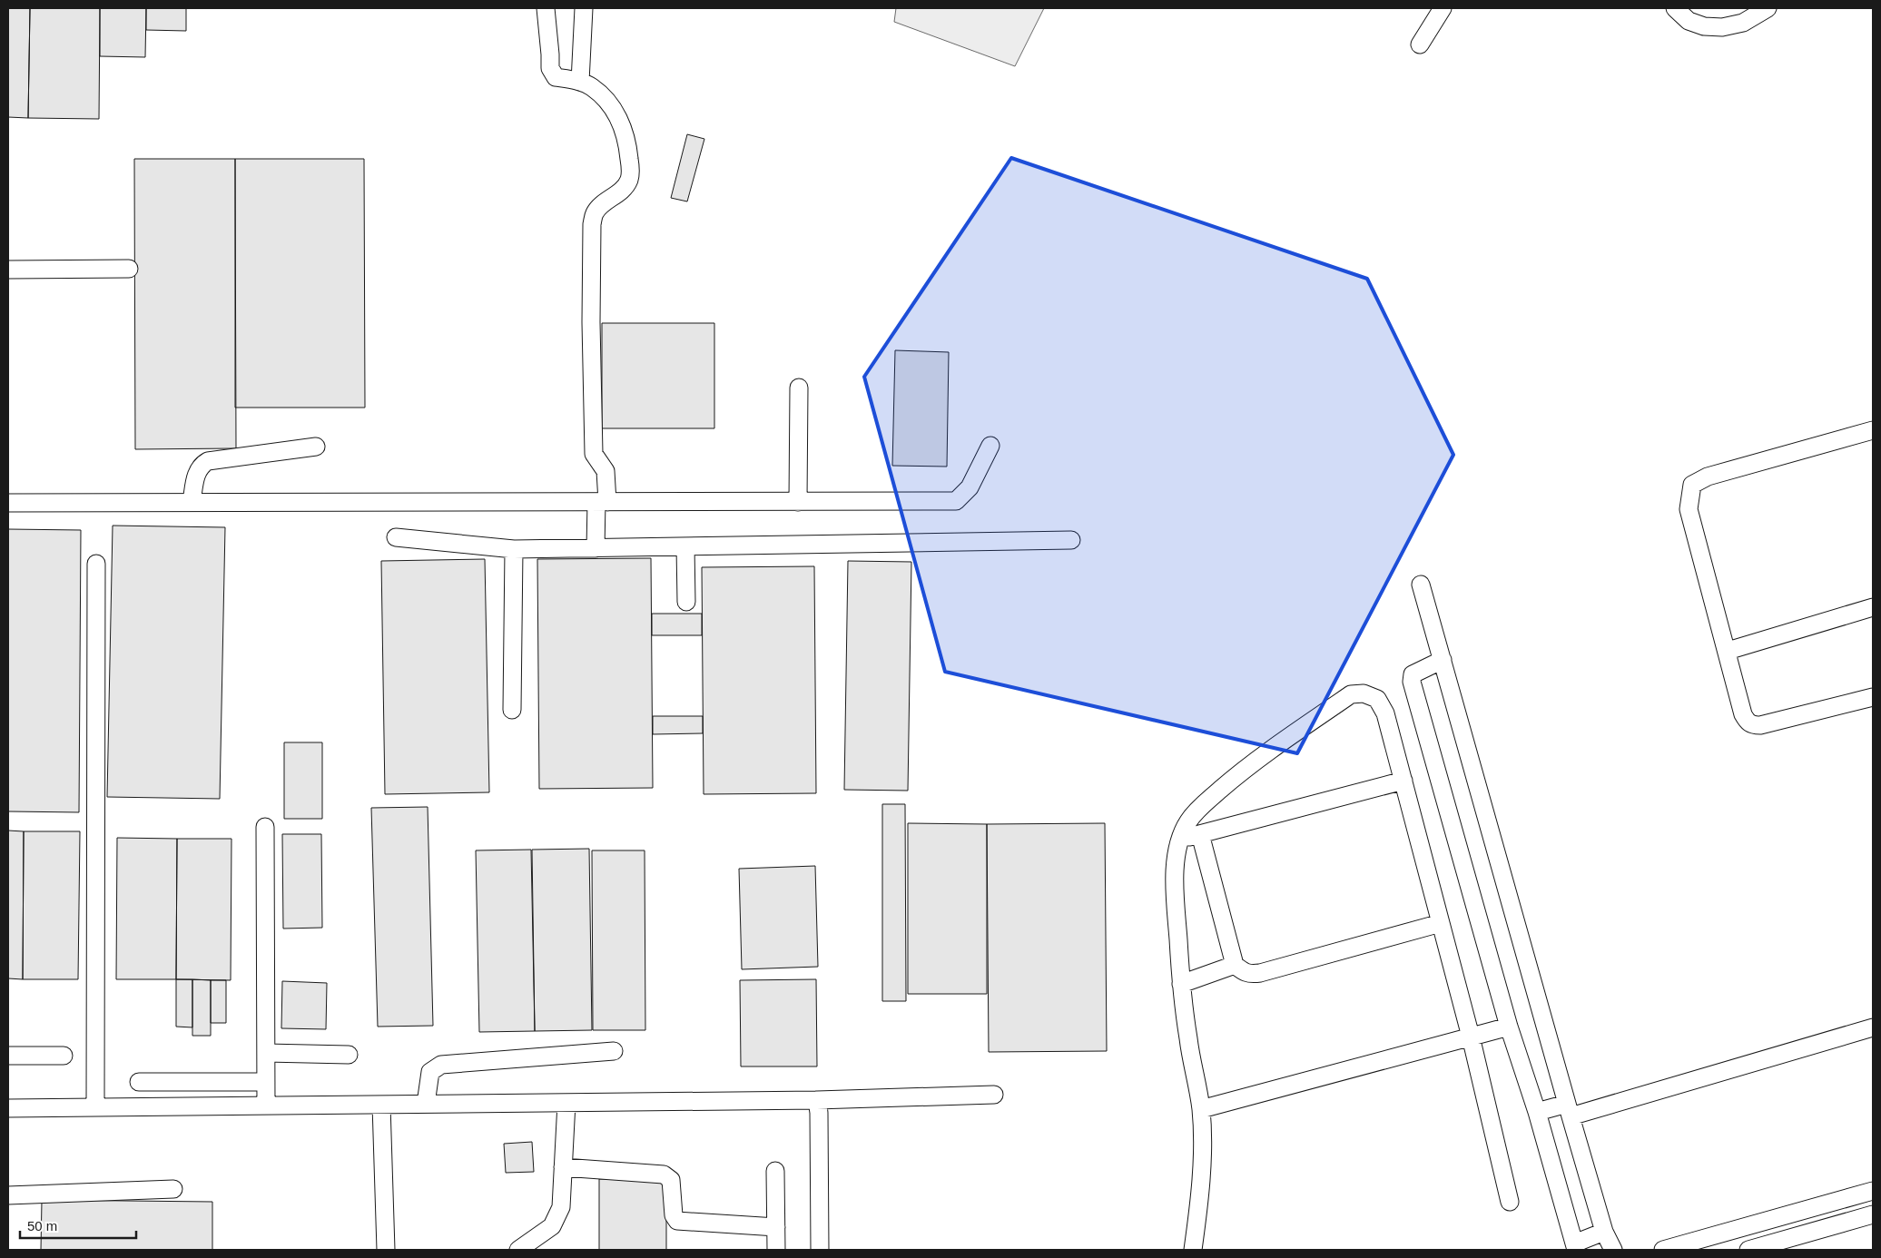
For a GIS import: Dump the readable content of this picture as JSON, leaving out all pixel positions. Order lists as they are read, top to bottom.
{
  "scale_bar": "50 m"
}
